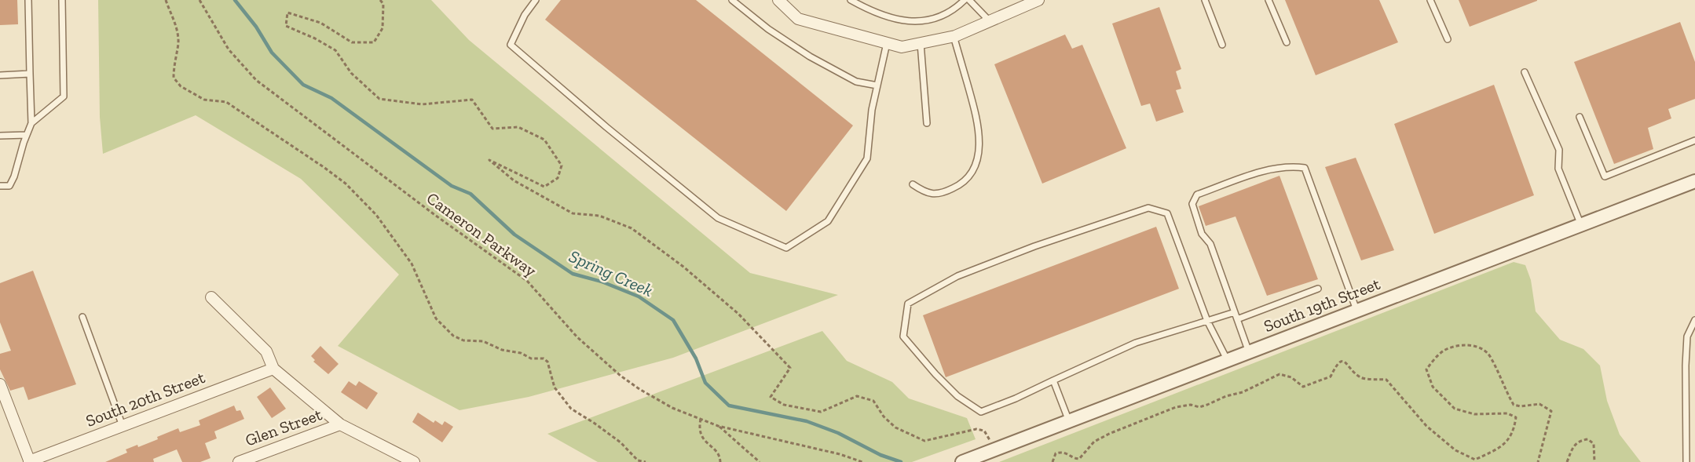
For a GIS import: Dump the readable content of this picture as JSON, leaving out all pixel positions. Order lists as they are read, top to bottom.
{
  "streets": {
    "street": ["South 19th Street", "South 20th Street", "Glen Street"],
    "path": ["Cameron Parkway"]
  },
  "water": ["Spring Creek"]
}
